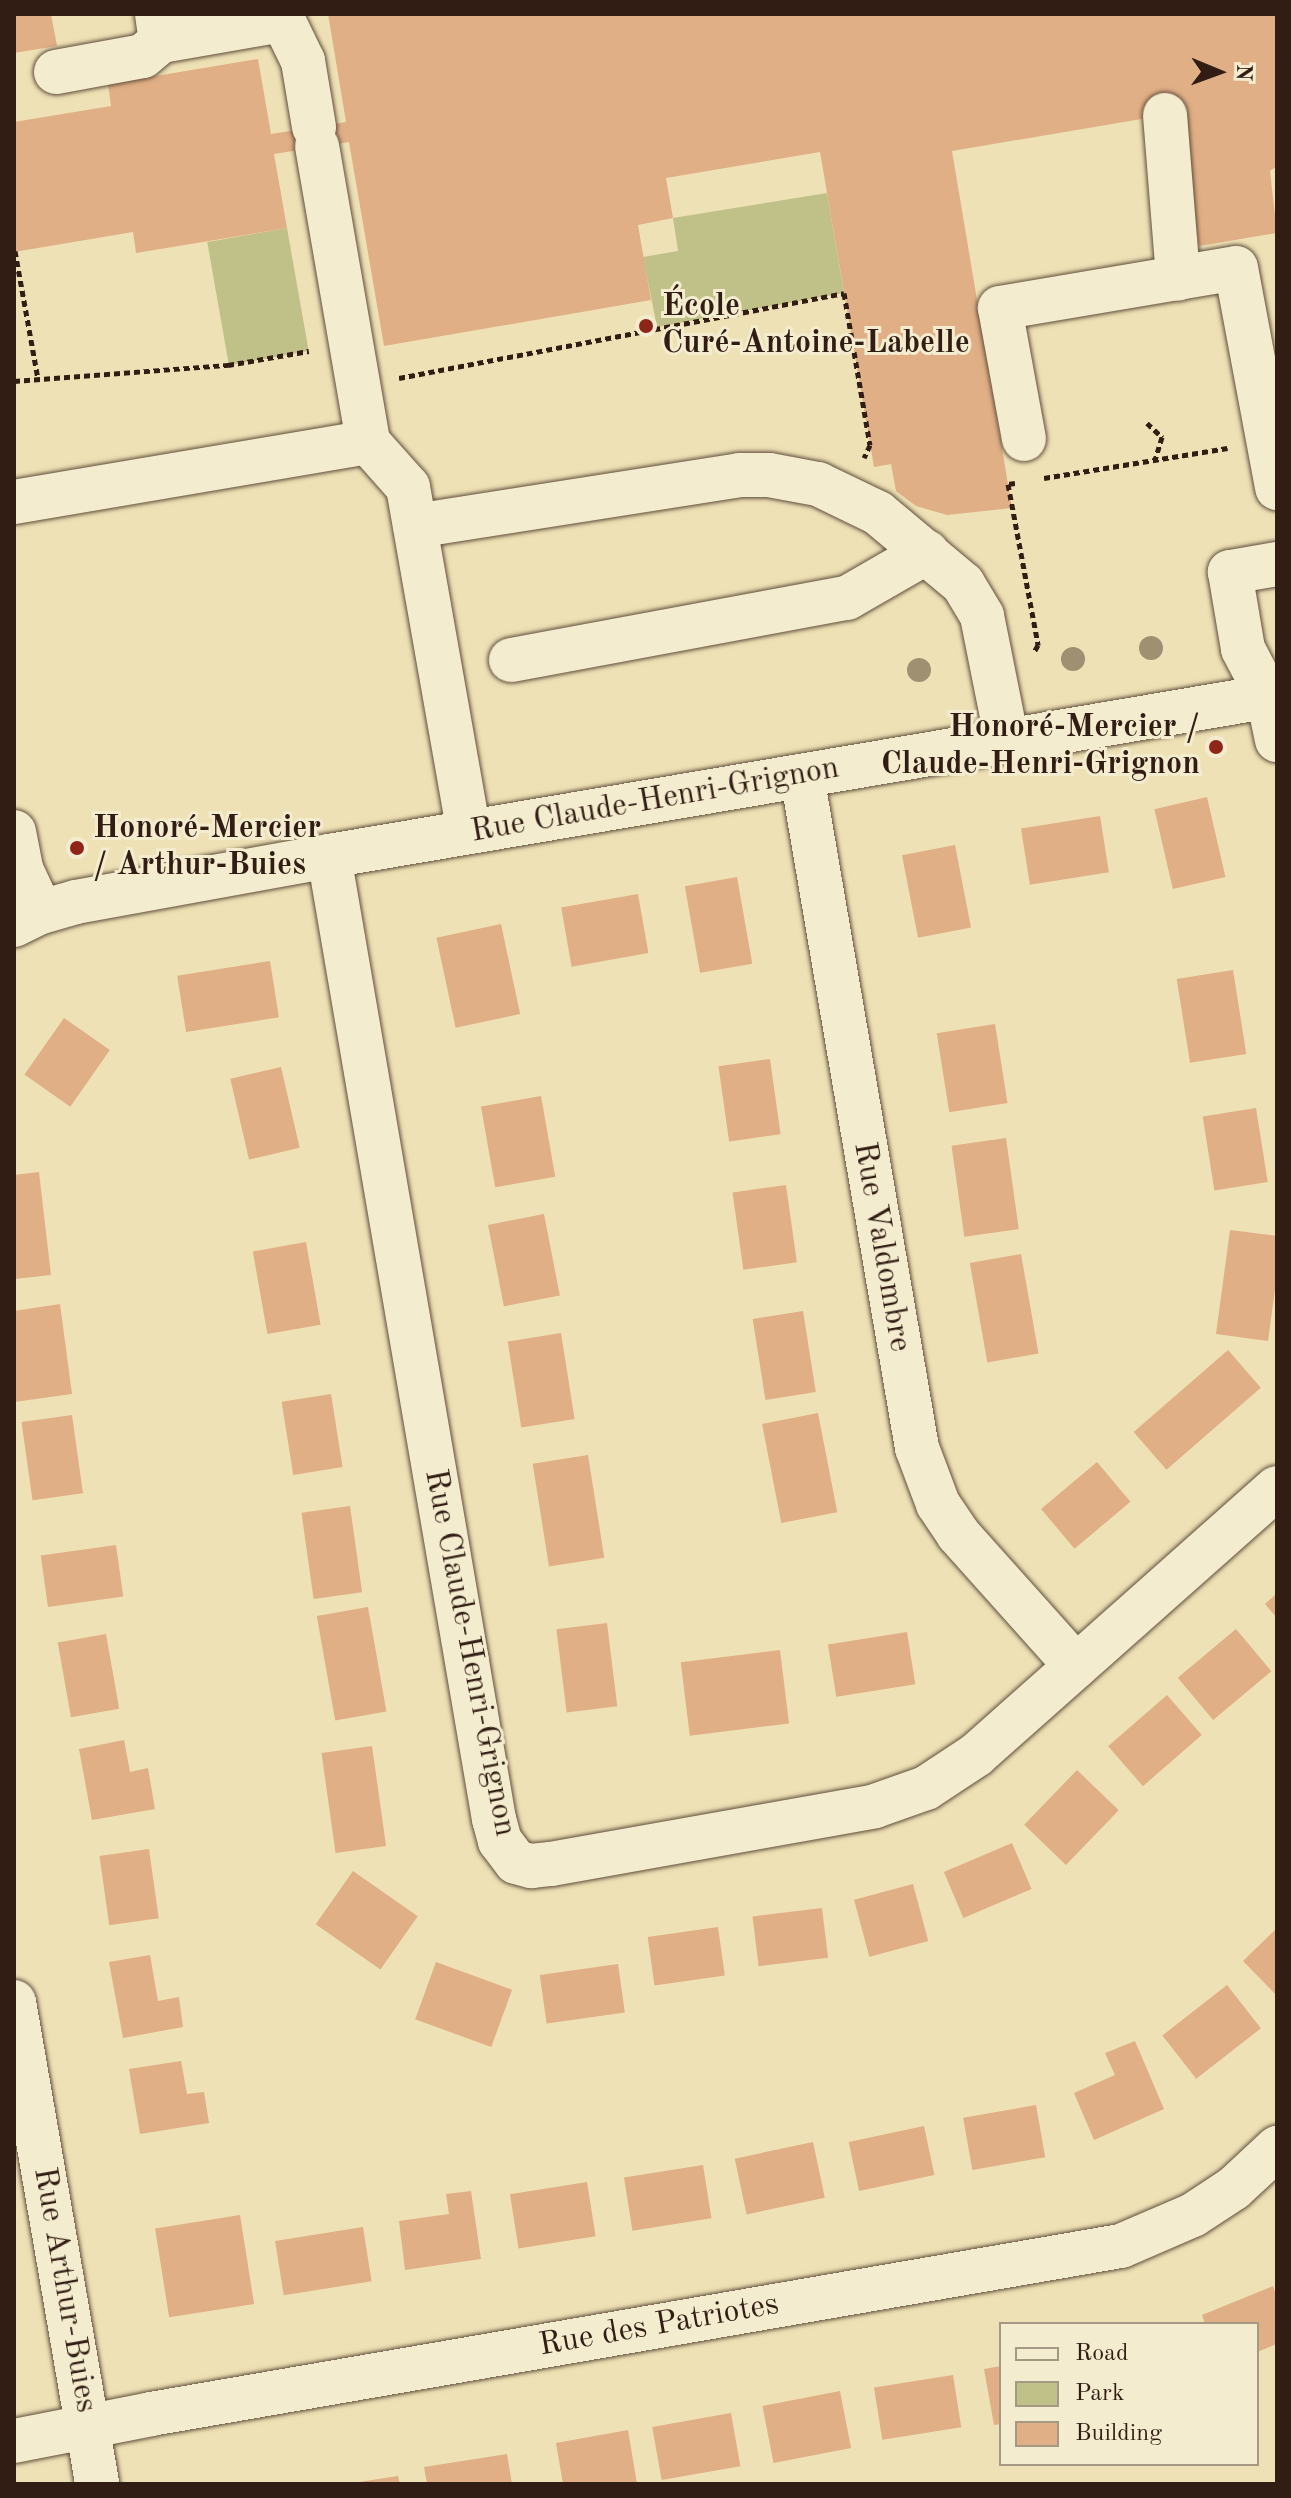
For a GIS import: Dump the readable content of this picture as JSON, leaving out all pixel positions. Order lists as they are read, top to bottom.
{
  "streets": {
    "street": [
      "Rue Claude-Henri-Grignon",
      "Rue Valdombre",
      "Rue Arthur-Buies",
      "Rue des Patriotes"
    ]
  },
  "crossings": [
    ["Rue Claude-Henri-Grignon", "Rue Valdombre"],
    ["Rue Arthur-Buies", "Rue des Patriotes"]
  ],
  "places": ["École Curé-Antoine-Labelle", "Honoré-Mercier / Claude-Henri-Grignon", "Honoré-Mercier / Arthur-Buies"],
  "legend": ["Road", "Park", "Building"],
  "north": "right"
}
